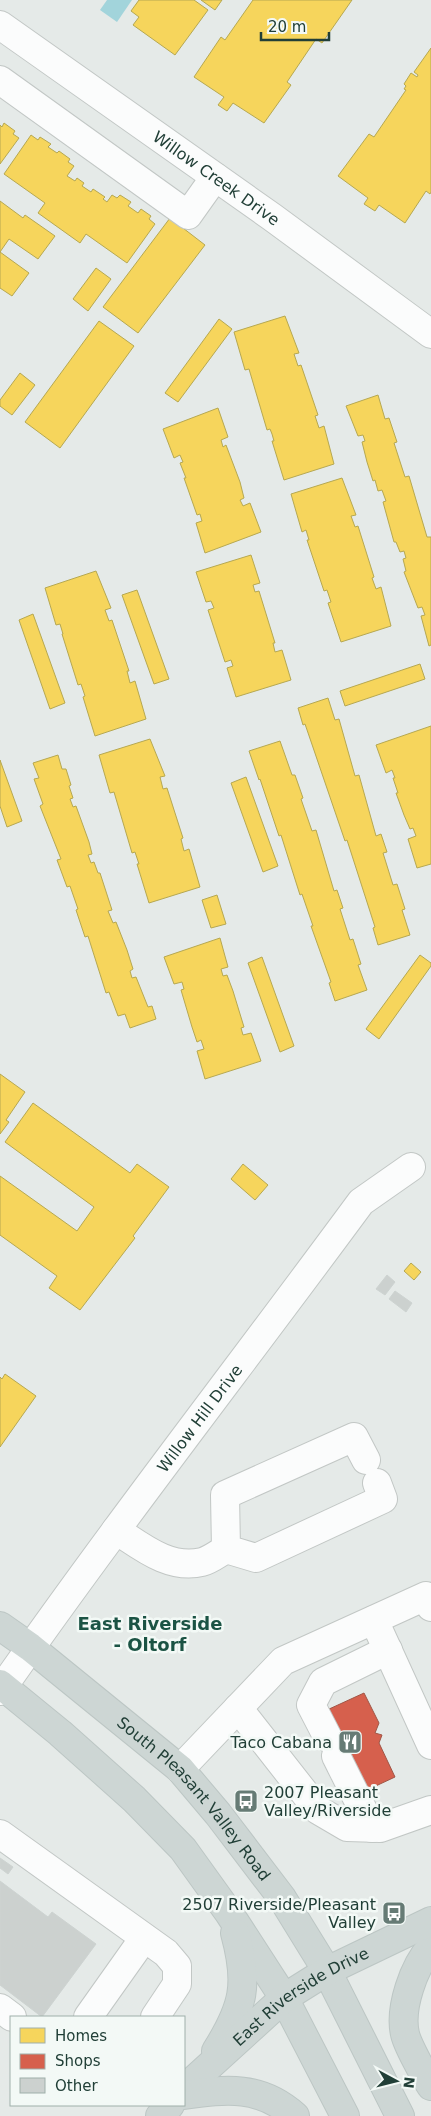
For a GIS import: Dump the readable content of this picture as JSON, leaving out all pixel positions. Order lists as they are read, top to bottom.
{
  "streets": {
    "main road": ["South Pleasant Valley Road", "East Riverside Drive"],
    "street": ["Willow Creek Drive", "Willow Hill Drive"]
  },
  "crossings": [
    ["Willow Hill Drive", "South Pleasant Valley Road"],
    ["South Pleasant Valley Road", "East Riverside Drive"]
  ],
  "districts": ["East Riverside - Oltorf"],
  "places": {
    "restaurant": ["Taco Cabana"],
    "bus stop": ["2007 Pleasant Valley/Riverside", "2507 Riverside/Pleasant Valley"]
  },
  "legend": ["Homes", "Shops", "Other"],
  "scale_bar": "20 m",
  "north": "right"
}
